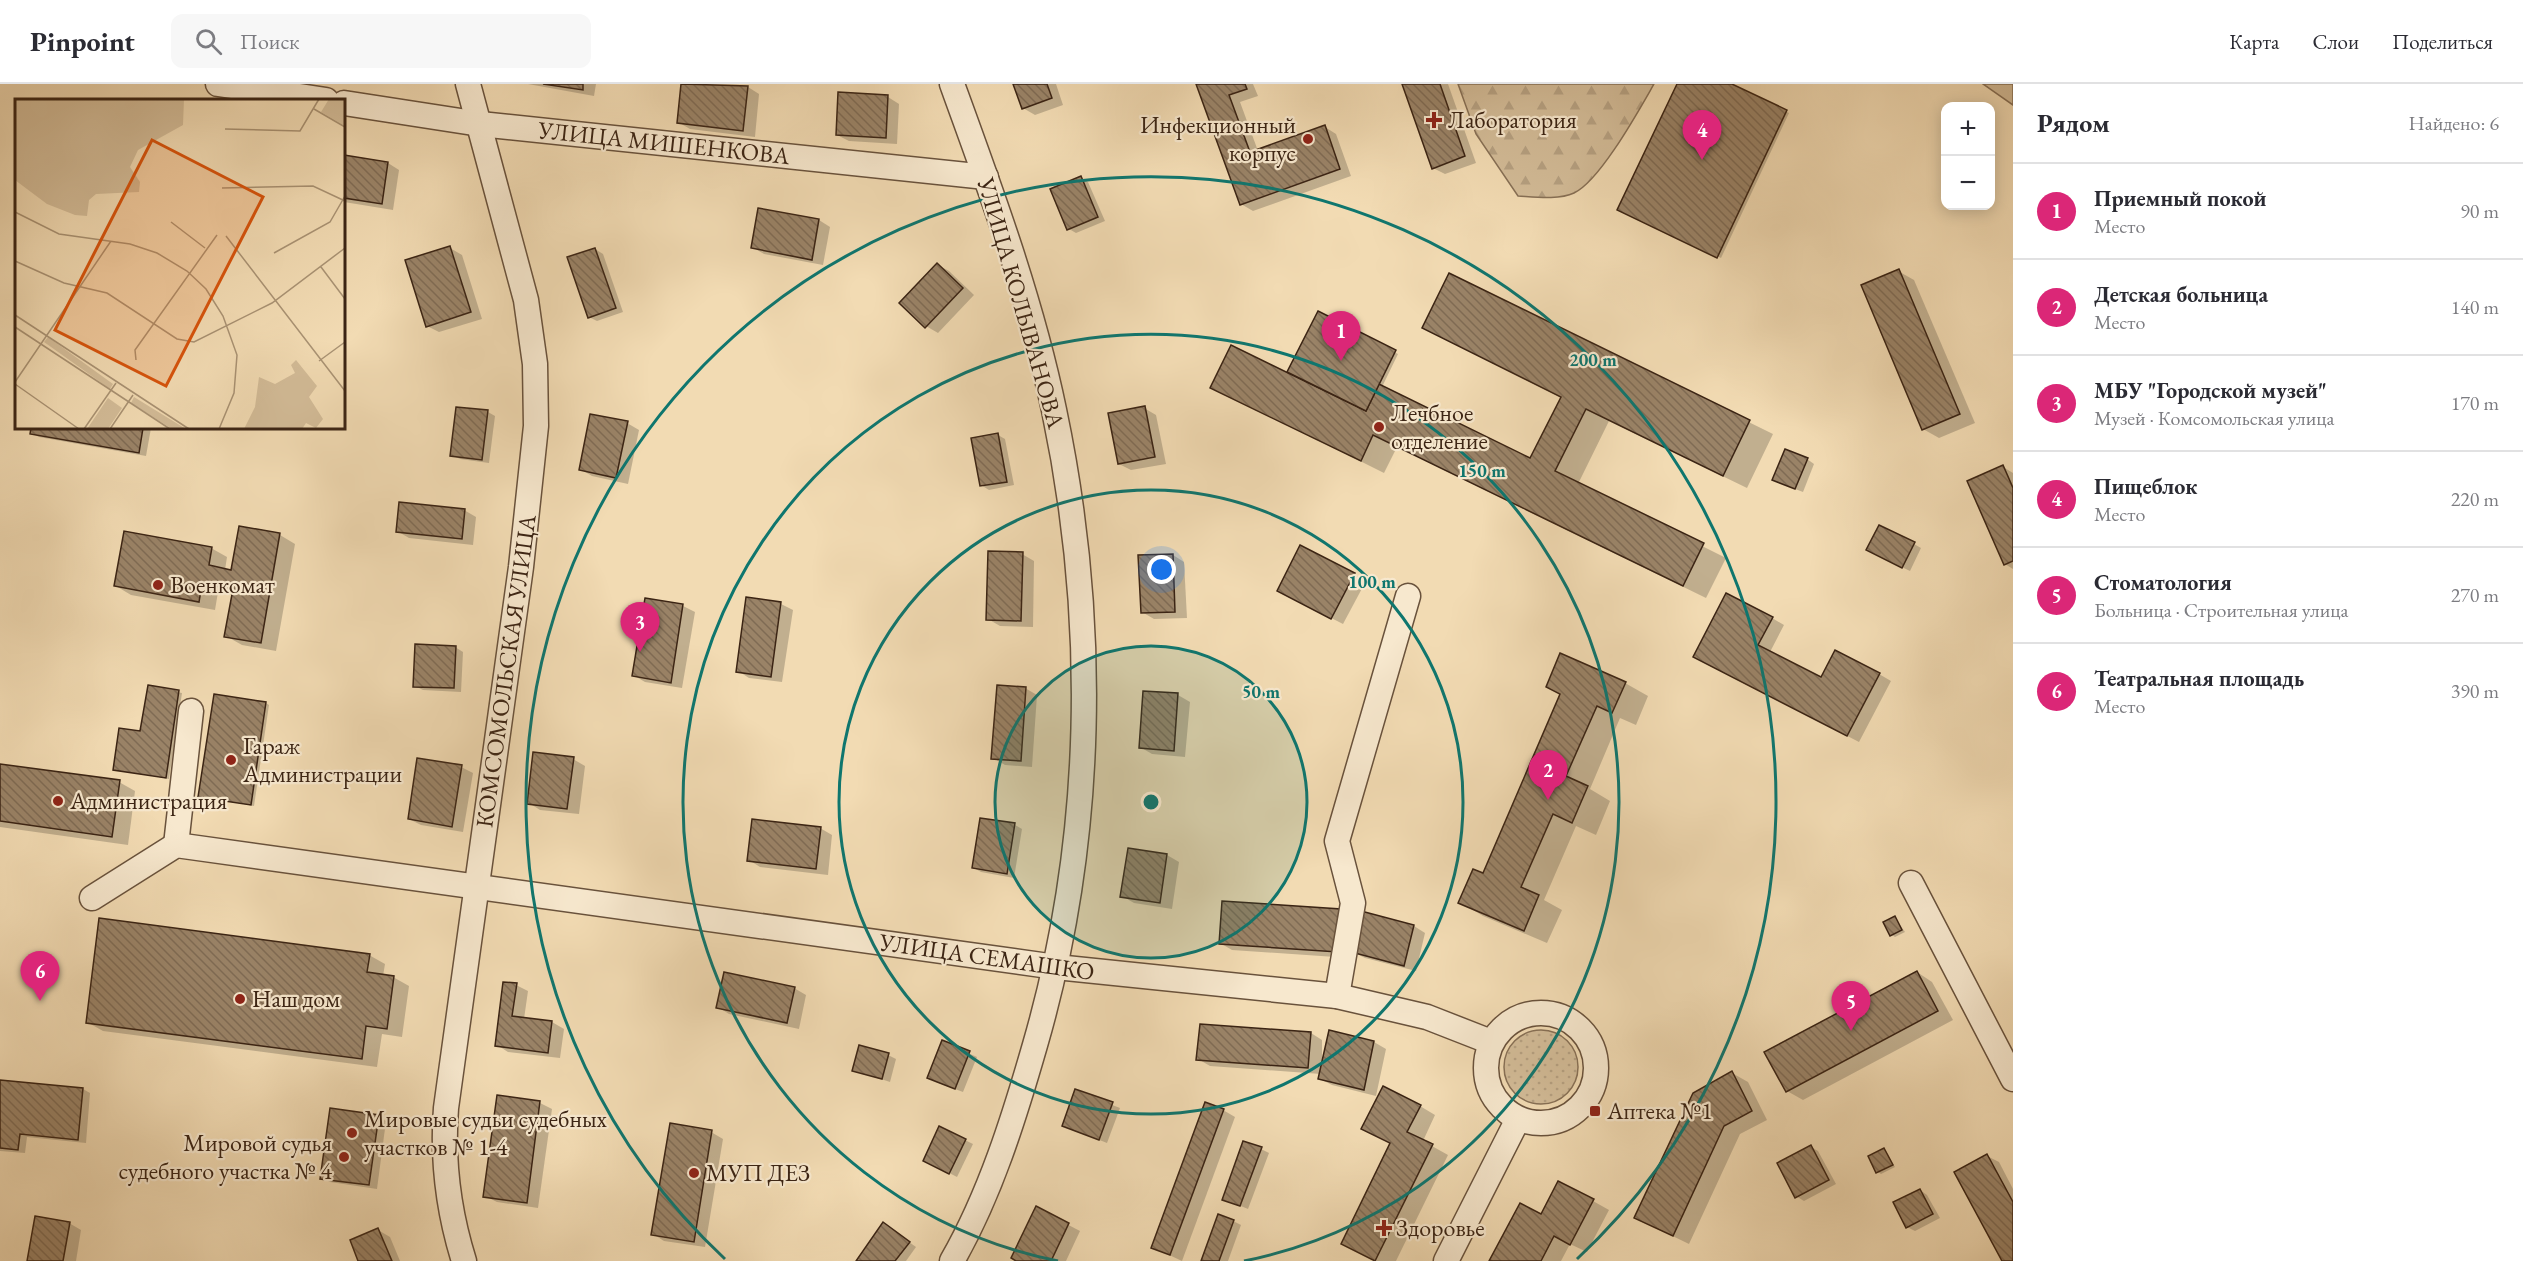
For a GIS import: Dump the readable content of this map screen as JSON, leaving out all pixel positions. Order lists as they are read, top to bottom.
{
  "streets": {
    "street": [
      "УЛИЦА МИШЕНКОВА",
      "УЛИЦА КОЛЫВАНОВА",
      "КОМСОМОЛЬСКАЯ УЛИЦА",
      "УЛИЦА СЕМАШКО"
    ]
  },
  "crossings": [
    ["УЛИЦА МИШЕНКОВА", "УЛИЦА КОЛЫВАНОВА"],
    ["УЛИЦА МИШЕНКОВА", "КОМСОМОЛЬСКАЯ УЛИЦА"],
    ["УЛИЦА КОЛЫВАНОВА", "УЛИЦА СЕМАШКО"],
    ["КОМСОМОЛЬСКАЯ УЛИЦА", "УЛИЦА СЕМАШКО"]
  ],
  "places": {
    "health": ["Лаборатория", "Здоровье"],
    "other": [
      "Инфекционный корпус",
      "Лечбное отделение",
      "Военкомат",
      "Гараж Администрации",
      "Администрация",
      "Наш дом",
      "Мировые судьи судебных участков № 1-4",
      "Мировой судья судебного участка № 4",
      "МУП ДЕЗ"
    ],
    "transit": ["Аптека №1"]
  },
  "page": {
    "header": "Pinpoint",
    "search": "Поиск",
    "nav": ["Карта", "Слои", "Поделиться"],
    "heading": ["Рядом", "Найдено: 6"],
    "map_buttons": ["+", "−"],
    "pins": [
      "4",
      "1",
      "3",
      "2",
      "6",
      "5"
    ],
    "list": [
      {
        "mark": "1",
        "name": "Приемный покой",
        "note": "Место",
        "value": "90 m"
      },
      {
        "mark": "2",
        "name": "Детская больница",
        "note": "Место",
        "value": "140 m"
      },
      {
        "mark": "3",
        "name": "МБУ \"Городской музей\"",
        "note": "Музей · Комсомольская улица",
        "value": "170 m"
      },
      {
        "mark": "4",
        "name": "Пищеблок",
        "note": "Место",
        "value": "220 m"
      },
      {
        "mark": "5",
        "name": "Стоматология",
        "note": "Больница · Строительная улица",
        "value": "270 m"
      },
      {
        "mark": "6",
        "name": "Театральная площадь",
        "note": "Место",
        "value": "390 m"
      }
    ]
  },
  "rings": [
    "200 m",
    "150 m",
    "100 m",
    "50 m"
  ]
}
